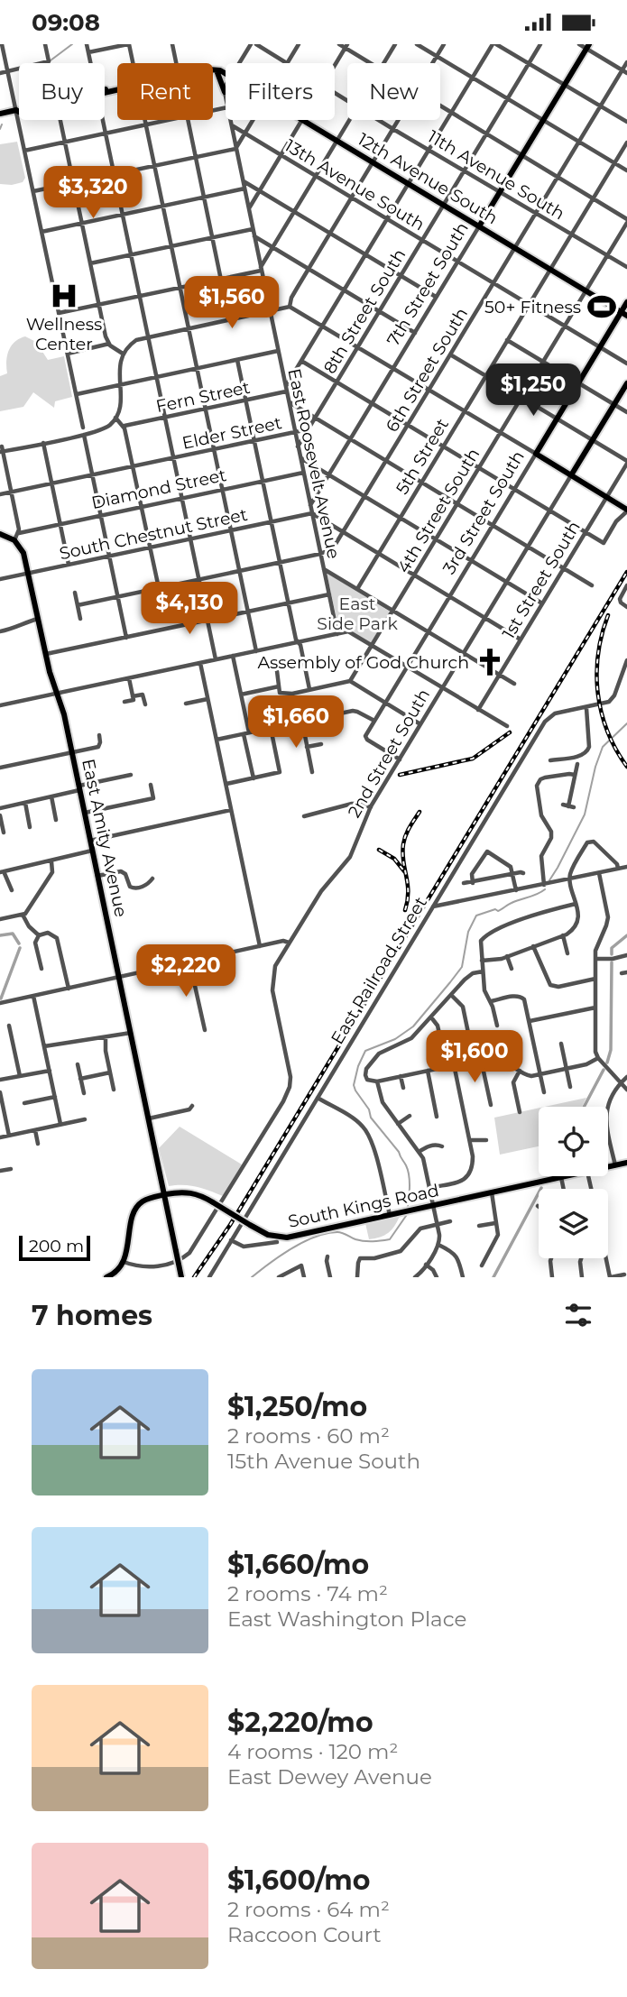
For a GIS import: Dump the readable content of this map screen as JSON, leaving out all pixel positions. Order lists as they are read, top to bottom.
{
  "streets": {
    "main road": [
      "12th Avenue South",
      "7th Street South",
      "3rd Street South",
      "2nd Street South",
      "East Amity Avenue",
      "South Kings Road"
    ],
    "street": [
      "11th Avenue South",
      "13th Avenue South",
      "8th Street South",
      "6th Street South",
      "Fern Street",
      "Elder Street",
      "5th Street",
      "East Roosevelt Avenue",
      "Diamond Street",
      "4th Street South",
      "South Chestnut Street",
      "1st Street South",
      "East Railroad Street"
    ]
  },
  "crossings": [
    ["11th Avenue South", "7th Street South"],
    ["11th Avenue South", "8th Street South"],
    ["11th Avenue South", "6th Street South"],
    ["11th Avenue South", "5th Street"],
    ["11th Avenue South", "4th Street South"],
    ["12th Avenue South", "7th Street South"],
    ["12th Avenue South", "8th Street South"],
    ["12th Avenue South", "6th Street South"],
    ["12th Avenue South", "5th Street"],
    ["12th Avenue South", "4th Street South"],
    ["12th Avenue South", "3rd Street South"],
    ["13th Avenue South", "7th Street South"],
    ["13th Avenue South", "8th Street South"],
    ["13th Avenue South", "6th Street South"],
    ["13th Avenue South", "5th Street"],
    ["13th Avenue South", "East Roosevelt Avenue"],
    ["13th Avenue South", "4th Street South"],
    ["13th Avenue South", "3rd Street South"],
    ["7th Street South", "East Roosevelt Avenue"],
    ["8th Street South", "East Roosevelt Avenue"],
    ["6th Street South", "East Roosevelt Avenue"],
    ["Fern Street", "East Roosevelt Avenue"],
    ["Elder Street", "East Roosevelt Avenue"],
    ["East Roosevelt Avenue", "Diamond Street"],
    ["East Roosevelt Avenue", "South Chestnut Street"],
    ["3rd Street South", "2nd Street South"],
    ["South Chestnut Street", "East Amity Avenue"],
    ["2nd Street South", "South Kings Road"],
    ["East Amity Avenue", "South Kings Road"]
  ],
  "parks": ["East Side Park"],
  "places": {
    "hospital": ["Wellness Center"],
    "sports": ["50+ Fitness"],
    "church": ["Assembly of God Church"]
  },
  "scale_bar": "200 m",
  "page": {
    "status": "09:08",
    "chip": [
      "Buy",
      "Rent",
      "Filters",
      "New"
    ],
    "price": [
      "$3,320",
      "$1,560",
      "$1,250",
      "$4,130",
      "$1,660",
      "$2,220",
      "$1,600"
    ],
    "scale": "200 m",
    "heading": "7 homes",
    "list": [
      {
        "name": "$1,250/mo",
        "note": "2 rooms · 60 m² · 15th Avenue South"
      },
      {
        "name": "$1,660/mo",
        "note": "2 rooms · 74 m² · East Washington Place"
      },
      {
        "name": "$2,220/mo",
        "note": "4 rooms · 120 m² · East Dewey Avenue"
      },
      {
        "name": "$1,600/mo",
        "note": "2 rooms · 64 m² · Raccoon Court"
      }
    ]
  }
}
